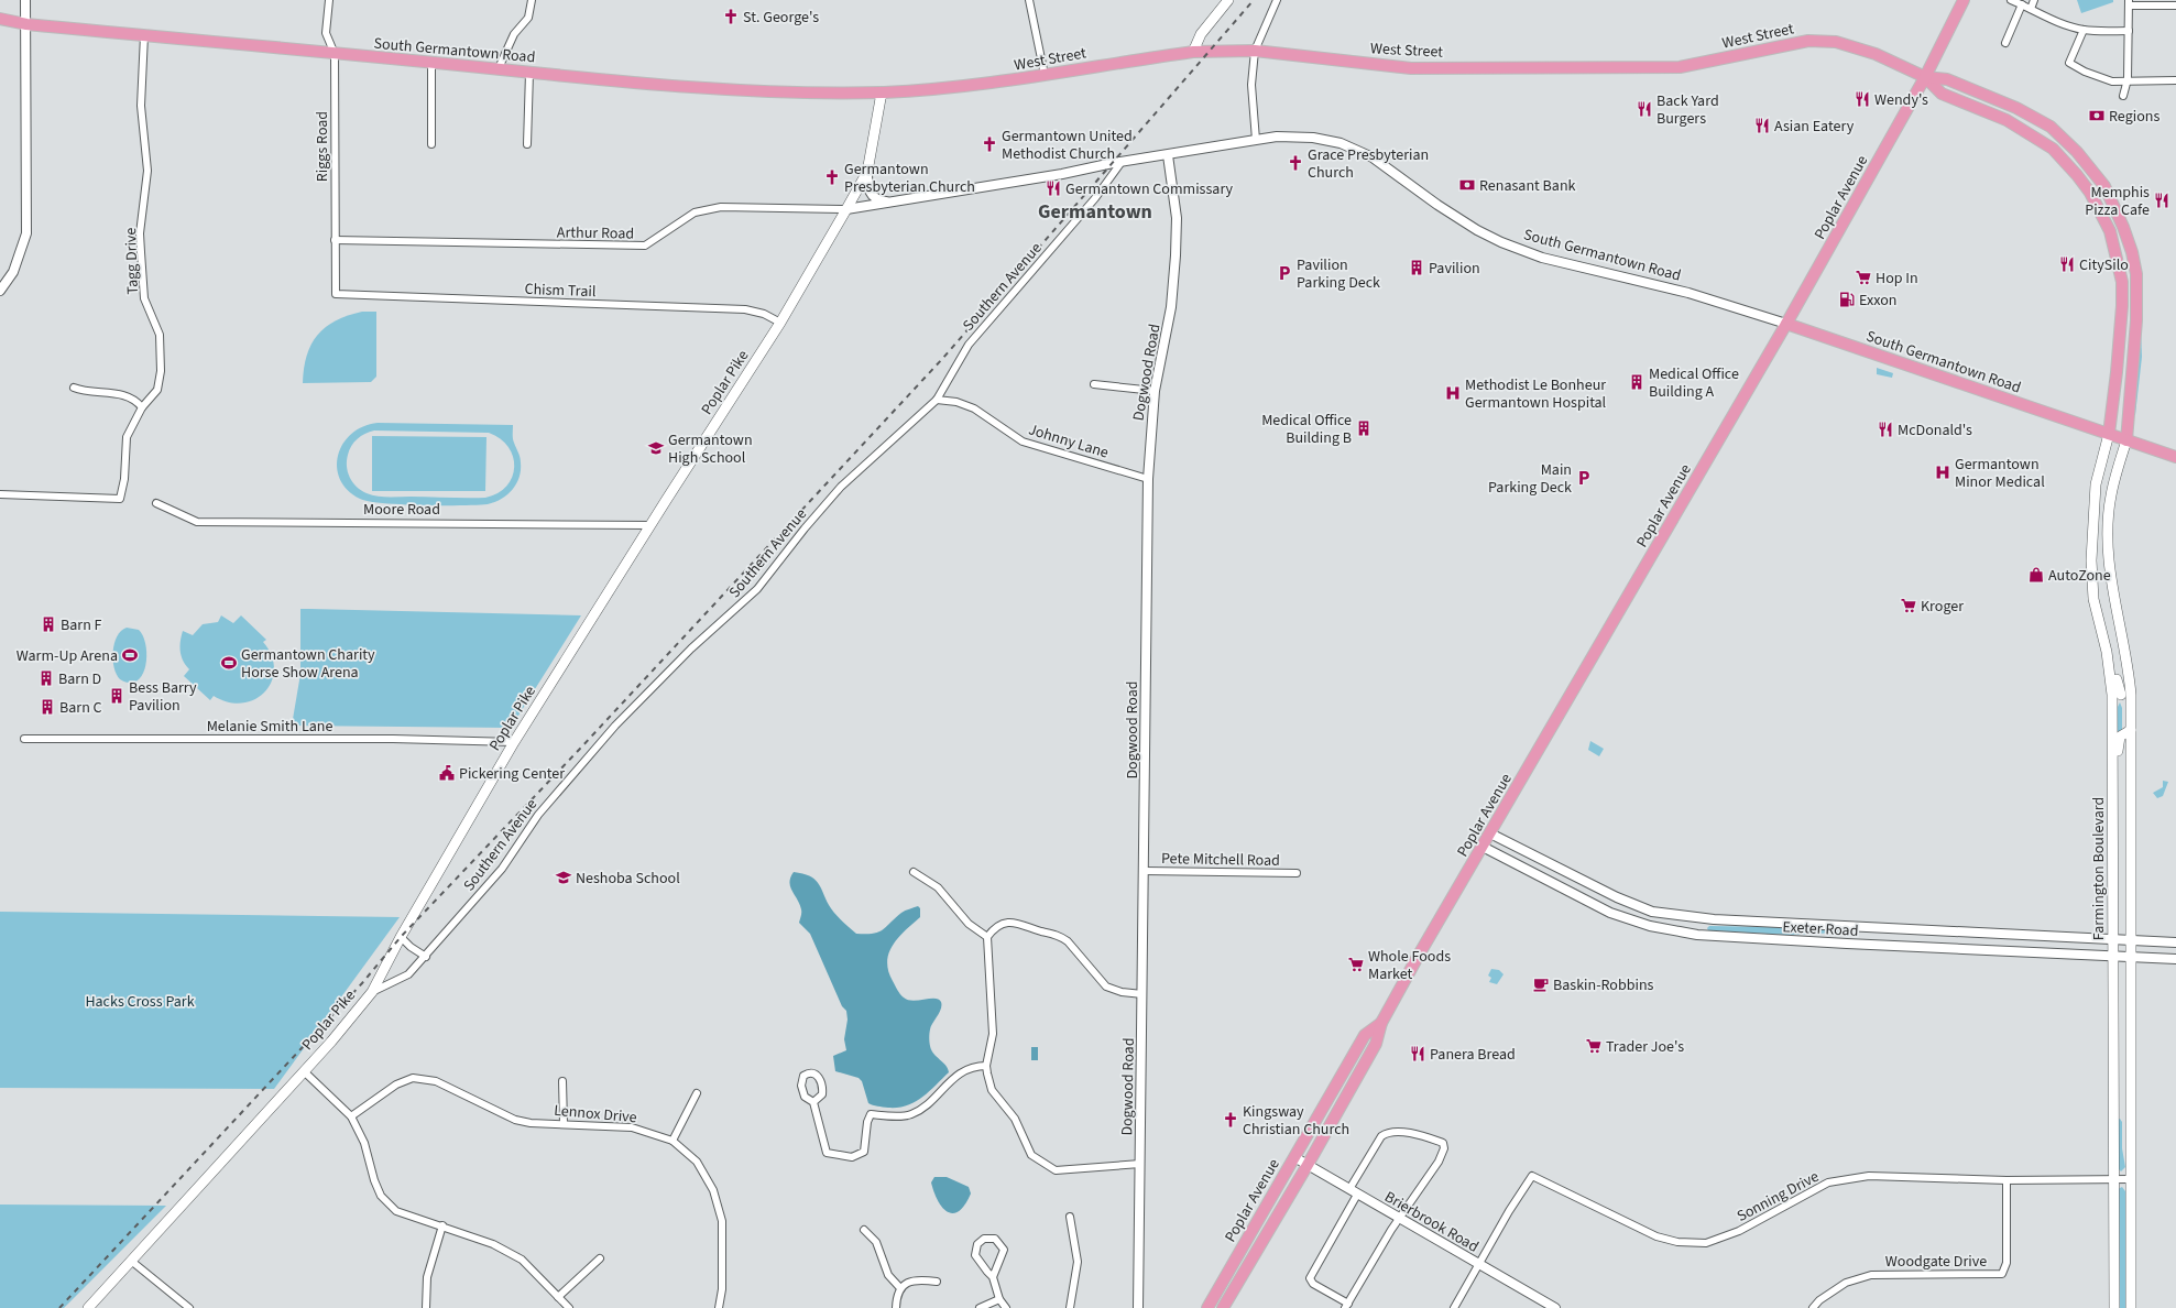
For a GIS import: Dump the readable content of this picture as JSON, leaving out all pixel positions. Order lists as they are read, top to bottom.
{
  "streets": {
    "main road": [
      "West Street",
      "South Germantown Road",
      "Poplar Avenue",
      "Poplar Pike",
      "Farmington Boulevard"
    ],
    "street": [
      "Riggs Road",
      "Arthur Road",
      "Tagg Drive",
      "Southern Avenue",
      "Chism Trail",
      "Dogwood Road",
      "Johnny Lane",
      "Moore Road",
      "Melanie Smith Lane",
      "Pete Mitchell Road",
      "Exeter Road",
      "Lennox Drive",
      "Sonning Drive",
      "Brierbrook Road",
      "Woodgate Drive"
    ]
  },
  "crossings": [
    ["West Street", "South Germantown Road"],
    ["West Street", "Poplar Avenue"],
    ["West Street", "Poplar Pike"],
    ["South Germantown Road", "Riggs Road"],
    ["South Germantown Road", "Poplar Avenue"],
    ["South Germantown Road", "Arthur Road"],
    ["South Germantown Road", "Tagg Drive"],
    ["South Germantown Road", "Southern Avenue"],
    ["South Germantown Road", "Dogwood Road"],
    ["South Germantown Road", "Poplar Pike"],
    ["South Germantown Road", "Farmington Boulevard"],
    ["Riggs Road", "Arthur Road"],
    ["Riggs Road", "Chism Trail"],
    ["Poplar Avenue", "Exeter Road"],
    ["Poplar Avenue", "Brierbrook Road"],
    ["Arthur Road", "Poplar Pike"],
    ["Southern Avenue", "Poplar Pike"],
    ["Southern Avenue", "Johnny Lane"],
    ["Chism Trail", "Poplar Pike"],
    ["Dogwood Road", "Johnny Lane"],
    ["Dogwood Road", "Pete Mitchell Road"],
    ["Poplar Pike", "Moore Road"],
    ["Poplar Pike", "Melanie Smith Lane"],
    ["Farmington Boulevard", "Exeter Road"],
    ["Farmington Boulevard", "Sonning Drive"],
    ["Sonning Drive", "Brierbrook Road"],
    ["Sonning Drive", "Woodgate Drive"]
  ],
  "districts": ["Germantown"],
  "parks": ["Hacks Cross Park"],
  "places": {
    "church": [
      "St. George's",
      "Germantown United Methodist Church",
      "Grace Presbyterian Church",
      "Germantown Presbyterian Church",
      "Kingsway Christian Church"
    ],
    "restaurant": [
      "Wendy's",
      "Back Yard Burgers",
      "Asian Eatery",
      "Germantown Commissary",
      "Memphis Pizza Cafe",
      "CitySilo",
      "McDonald's",
      "Panera Bread"
    ],
    "bank": ["Regions", "Renasant Bank"],
    "building": [
      "Pavilion",
      "Medical Office Building A",
      "Medical Office Building B",
      "Barn F",
      "Barn D",
      "Bess Barry Pavilion",
      "Barn C"
    ],
    "parking": ["Pavilion Parking Deck", "Main Parking Deck"],
    "supermarket": [
      "Hop In",
      "Kroger",
      "Whole Foods Market",
      "Trader Joe's"
    ],
    "fuel station": ["Exxon"],
    "hospital": ["Methodist Le Bonheur Germantown Hospital", "Germantown Minor Medical"],
    "school or university": ["Germantown High School", "Neshoba School"],
    "shop": ["AutoZone"],
    "sports": ["Warm-Up Arena", "Germantown Charity Horse Show Arena"],
    "public building": ["Pickering Center"],
    "cafe": ["Baskin-Robbins"]
  }
}
